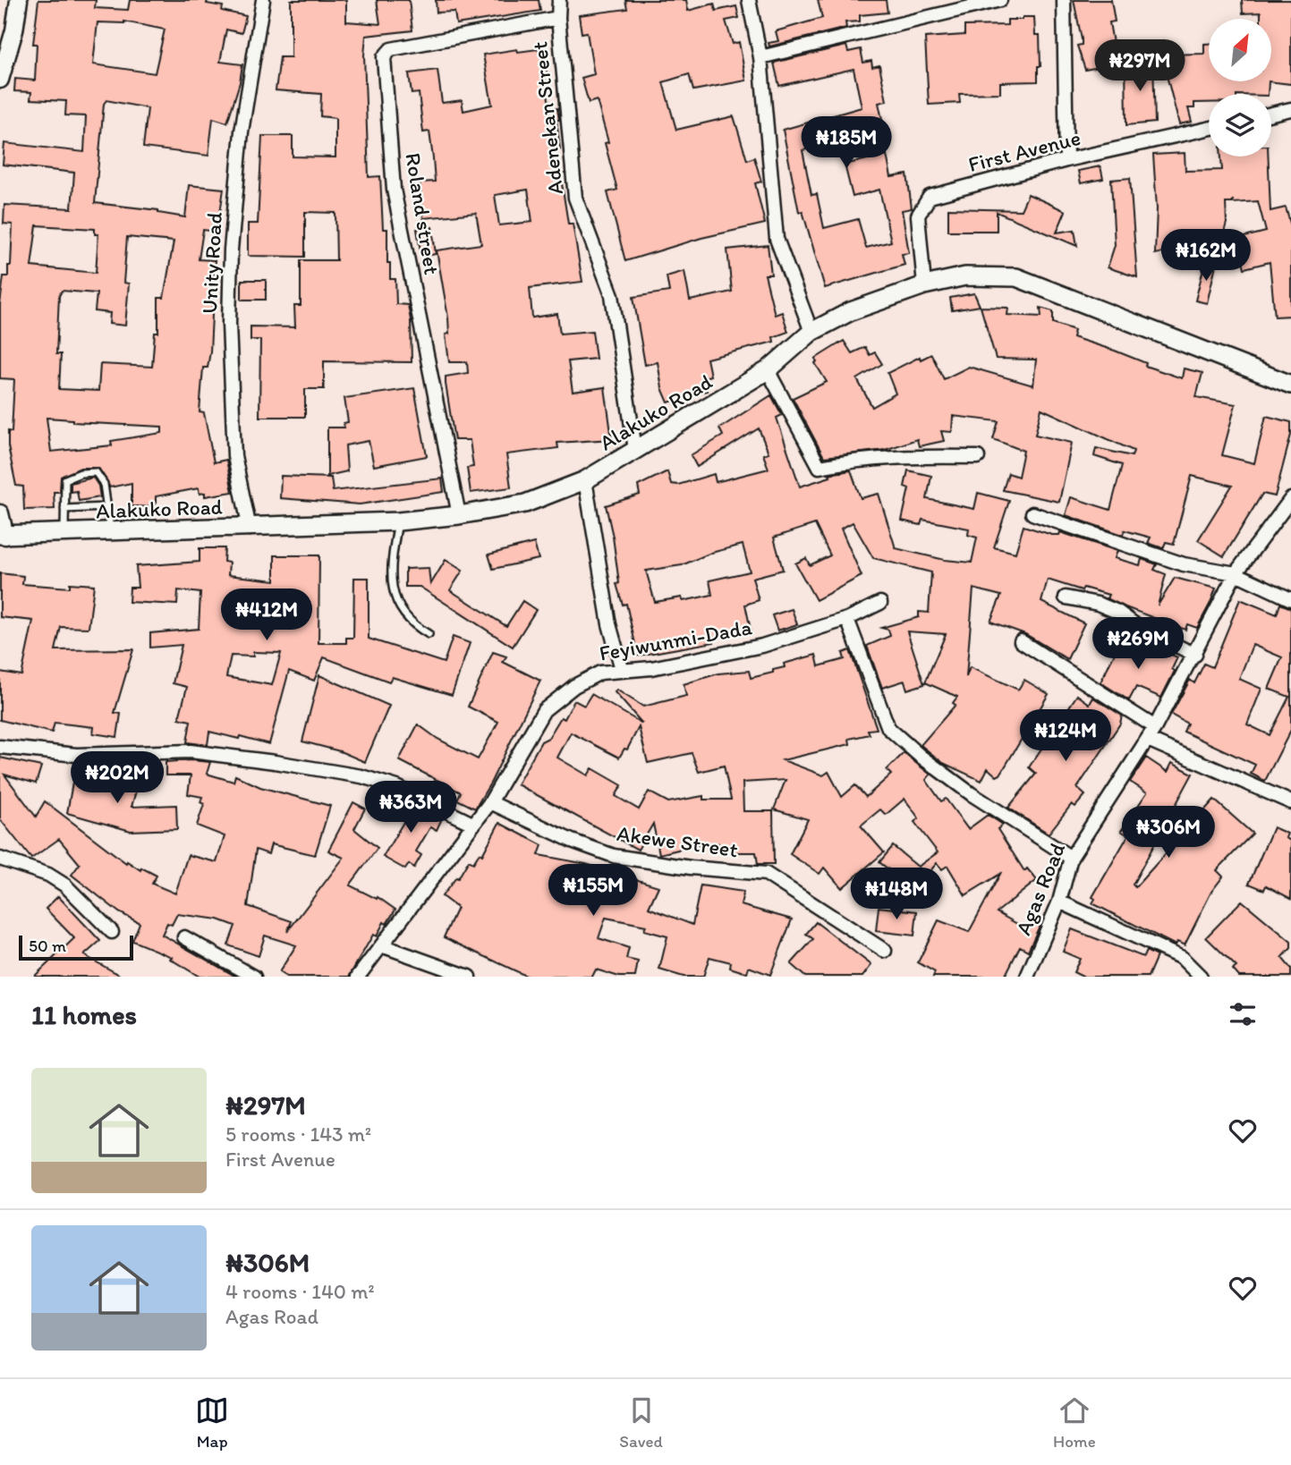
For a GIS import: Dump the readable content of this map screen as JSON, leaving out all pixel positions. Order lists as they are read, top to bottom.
{
  "streets": {
    "main road": ["Alakuko Road"],
    "street": [
      "Adenekan Street",
      "First Avenue",
      "Roland street",
      "Unity Road",
      "Feyiwunmi-Dada",
      "Akewe Street",
      "Agas Road"
    ]
  },
  "crossings": [
    ["Adenekan Street", "Roland street"],
    ["Adenekan Street", "Alakuko Road"],
    ["First Avenue", "Alakuko Road"],
    ["Roland street", "Alakuko Road"],
    ["Unity Road", "Alakuko Road"],
    ["Feyiwunmi-Dada", "Akewe Street"]
  ],
  "scale_bar": "50 m",
  "north": "top right",
  "page": {
    "price": [
      "₦297M",
      "₦185M",
      "₦162M",
      "₦412M",
      "₦269M",
      "₦124M",
      "₦202M",
      "₦363M",
      "₦306M",
      "₦155M",
      "₦148M"
    ],
    "scale": "50 m",
    "heading": "11 homes",
    "list": [
      {
        "name": "₦297M",
        "note": "5 rooms · 143 m² · First Avenue"
      },
      {
        "name": "₦306M",
        "note": "4 rooms · 140 m² · Agas Road"
      }
    ],
    "tabs": ["Map", "Saved", "Home"]
  }
}
